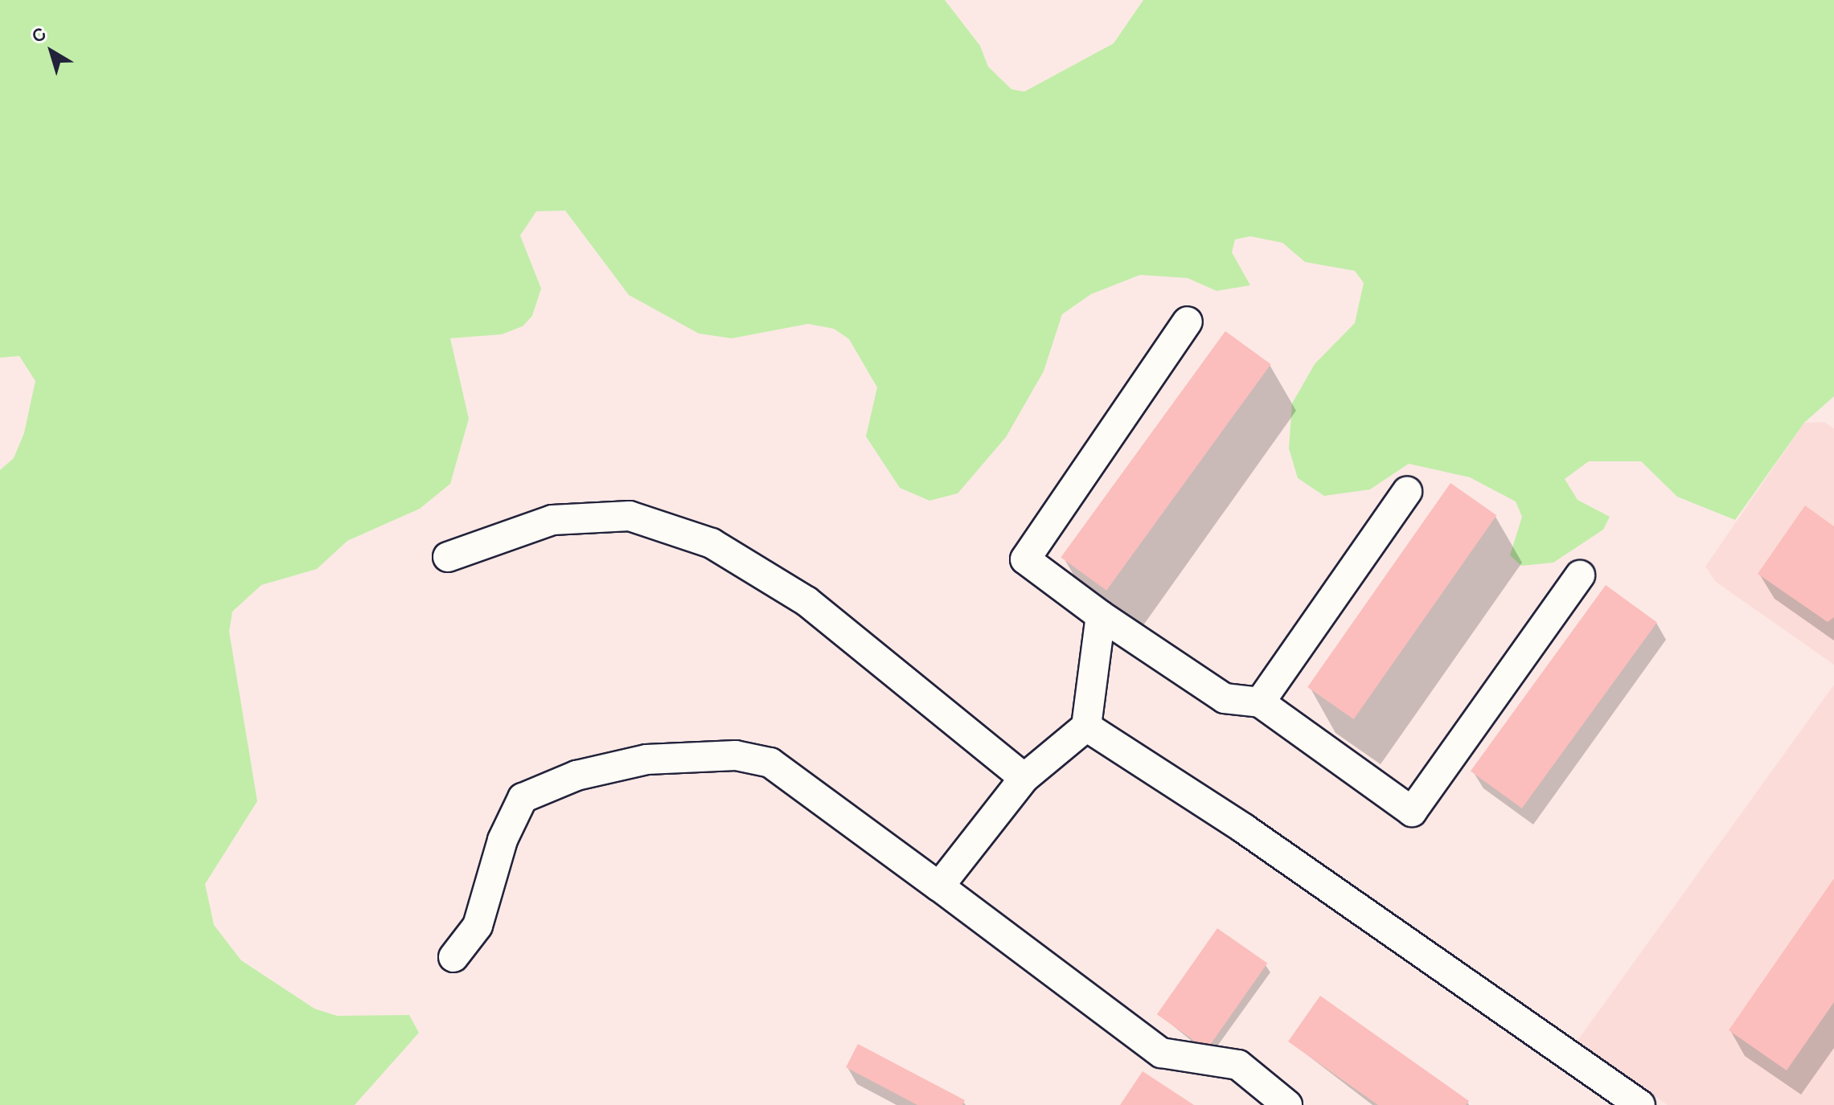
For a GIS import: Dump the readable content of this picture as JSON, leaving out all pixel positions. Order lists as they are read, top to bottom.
{
  "north": "top left"
}
